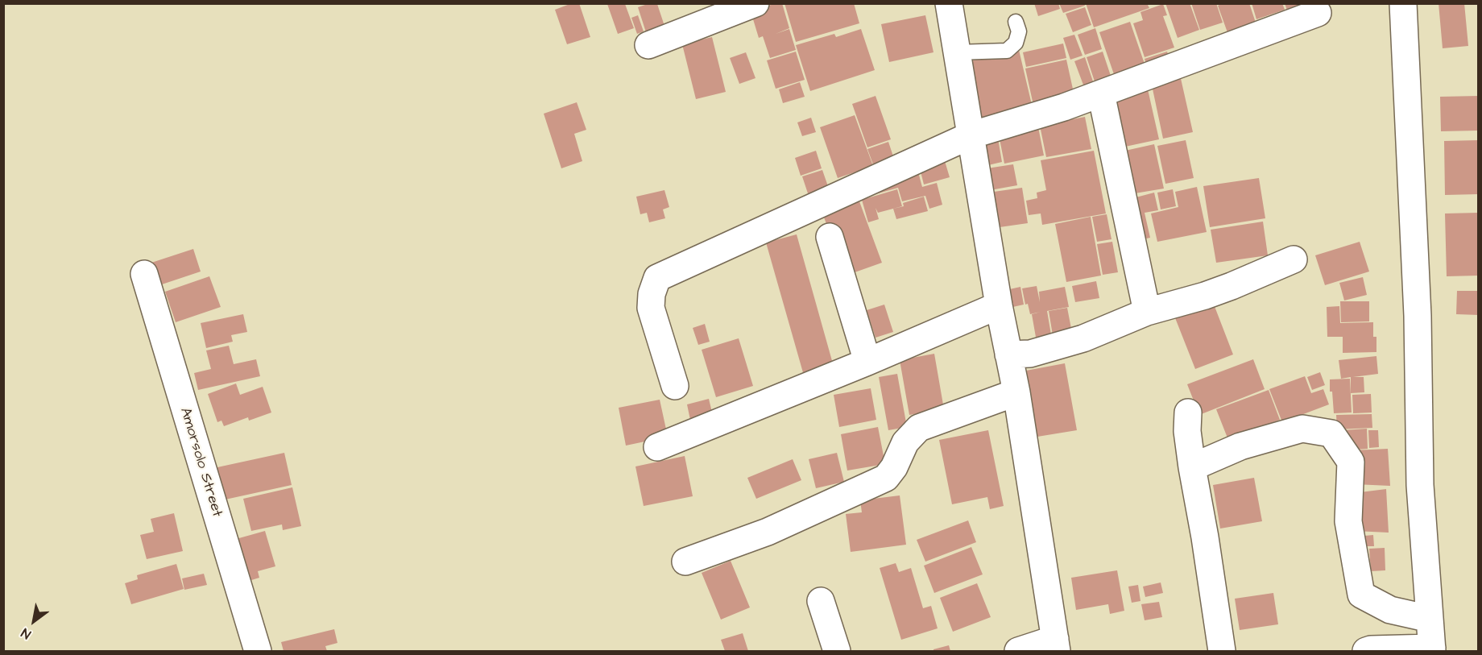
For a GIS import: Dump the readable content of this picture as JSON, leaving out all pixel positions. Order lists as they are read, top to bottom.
{
  "streets": {
    "street": ["Amorsolo Street"]
  },
  "north": "bottom left"
}
